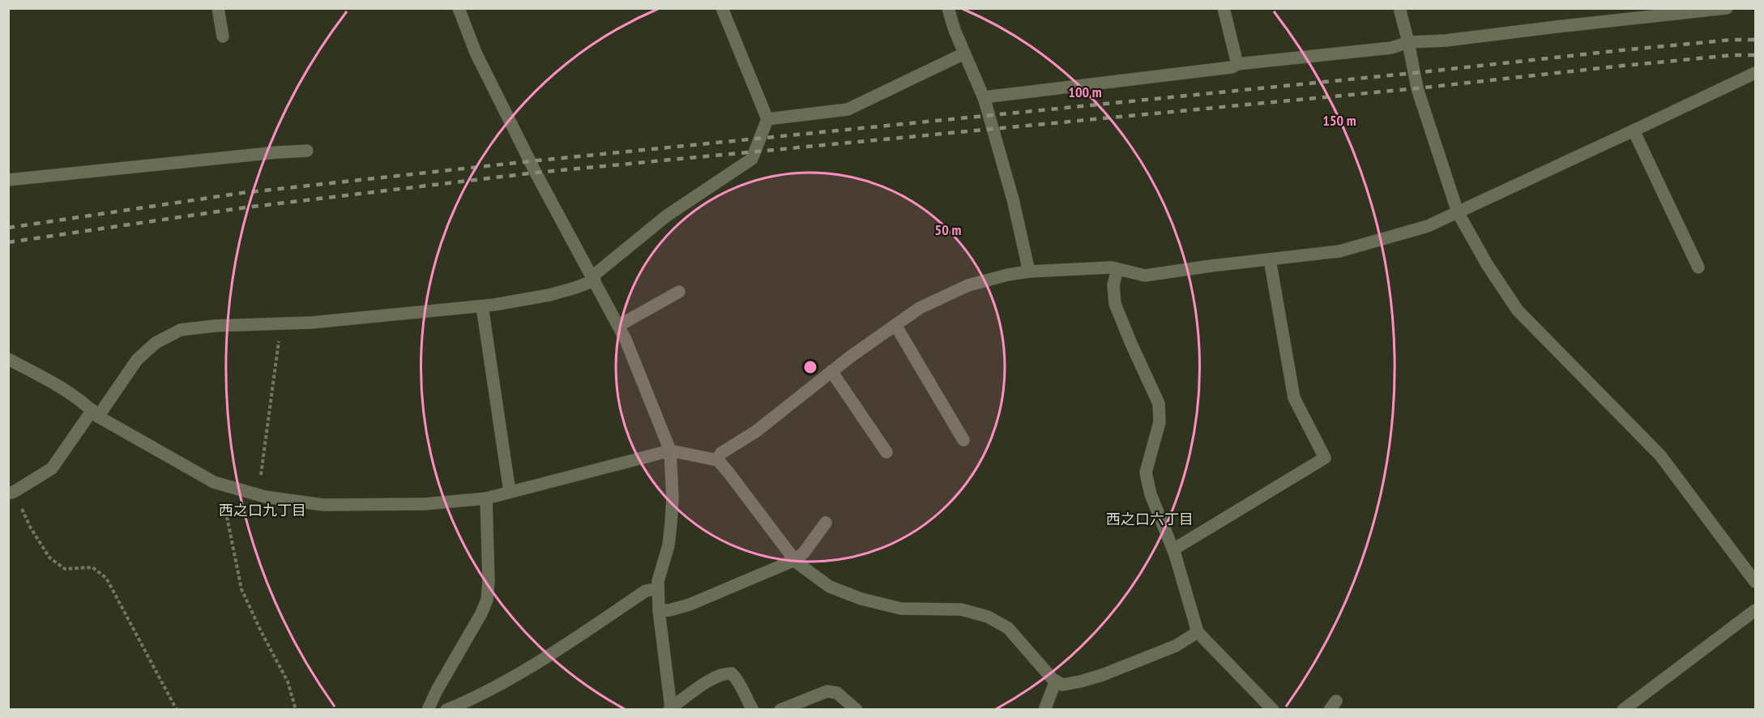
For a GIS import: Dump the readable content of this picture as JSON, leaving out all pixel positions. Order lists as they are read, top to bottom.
{
  "districts": ["西之口九丁目", "西之口六丁目"],
  "rings": ["100 m", "150 m", "50 m"]
}
